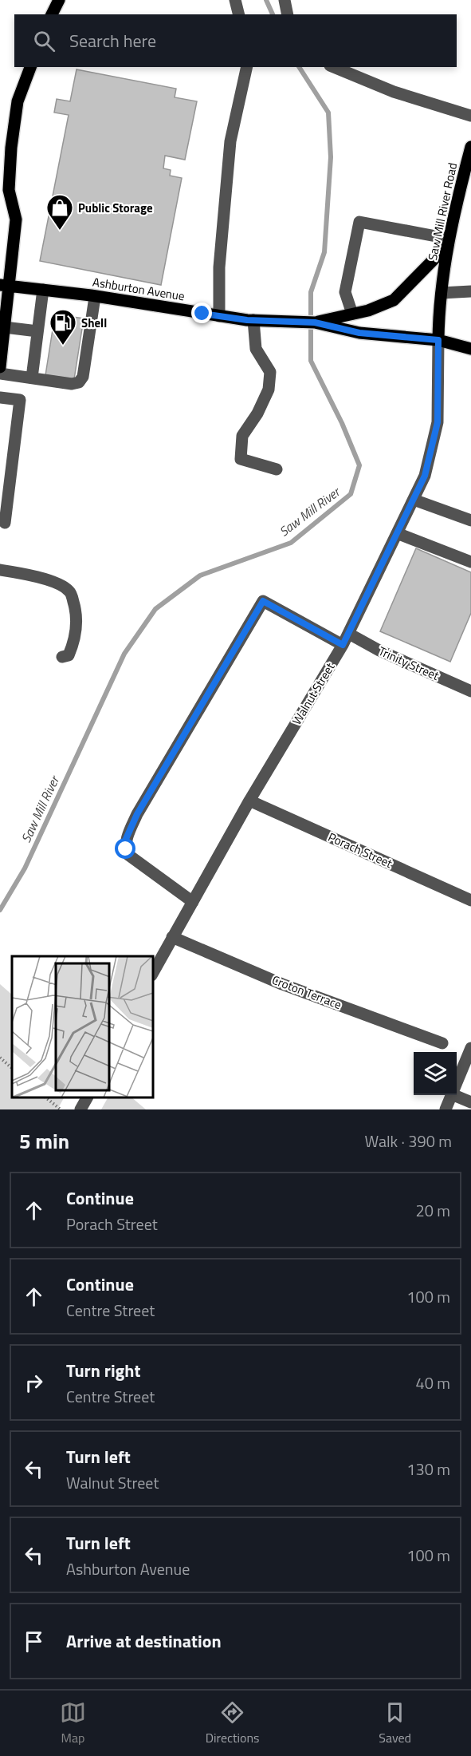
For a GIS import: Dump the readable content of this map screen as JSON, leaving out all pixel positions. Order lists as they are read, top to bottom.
{
  "streets": {
    "main road": ["Saw Mill River Road", "Ashburton Avenue"],
    "street": [
      "Trinity Street",
      "Walnut Street",
      "Porach Street",
      "Croton Terrace"
    ]
  },
  "crossings": [
    ["Saw Mill River Road", "Ashburton Avenue"],
    ["Saw Mill River Road", "Walnut Street"],
    ["Ashburton Avenue", "Walnut Street"],
    ["Trinity Street", "Walnut Street"],
    ["Walnut Street", "Porach Street"],
    ["Walnut Street", "Croton Terrace"]
  ],
  "water": ["Saw Mill River"],
  "places": {
    "shop": ["Public Storage"],
    "fuel station": ["Shell"]
  },
  "page": {
    "search": "Search here",
    "heading": ["5 min", "Walk · 390 m"],
    "list": [
      ["Continue", "Porach Street", "20 m"],
      ["Continue", "Centre Street", "100 m"],
      ["Turn right", "Centre Street", "40 m"],
      ["Turn left", "Walnut Street", "130 m"],
      ["Turn left", "Ashburton Avenue", "100 m"],
      "Arrive at destination"
    ],
    "nav": ["Map", "Directions", "Saved"]
  }
}
